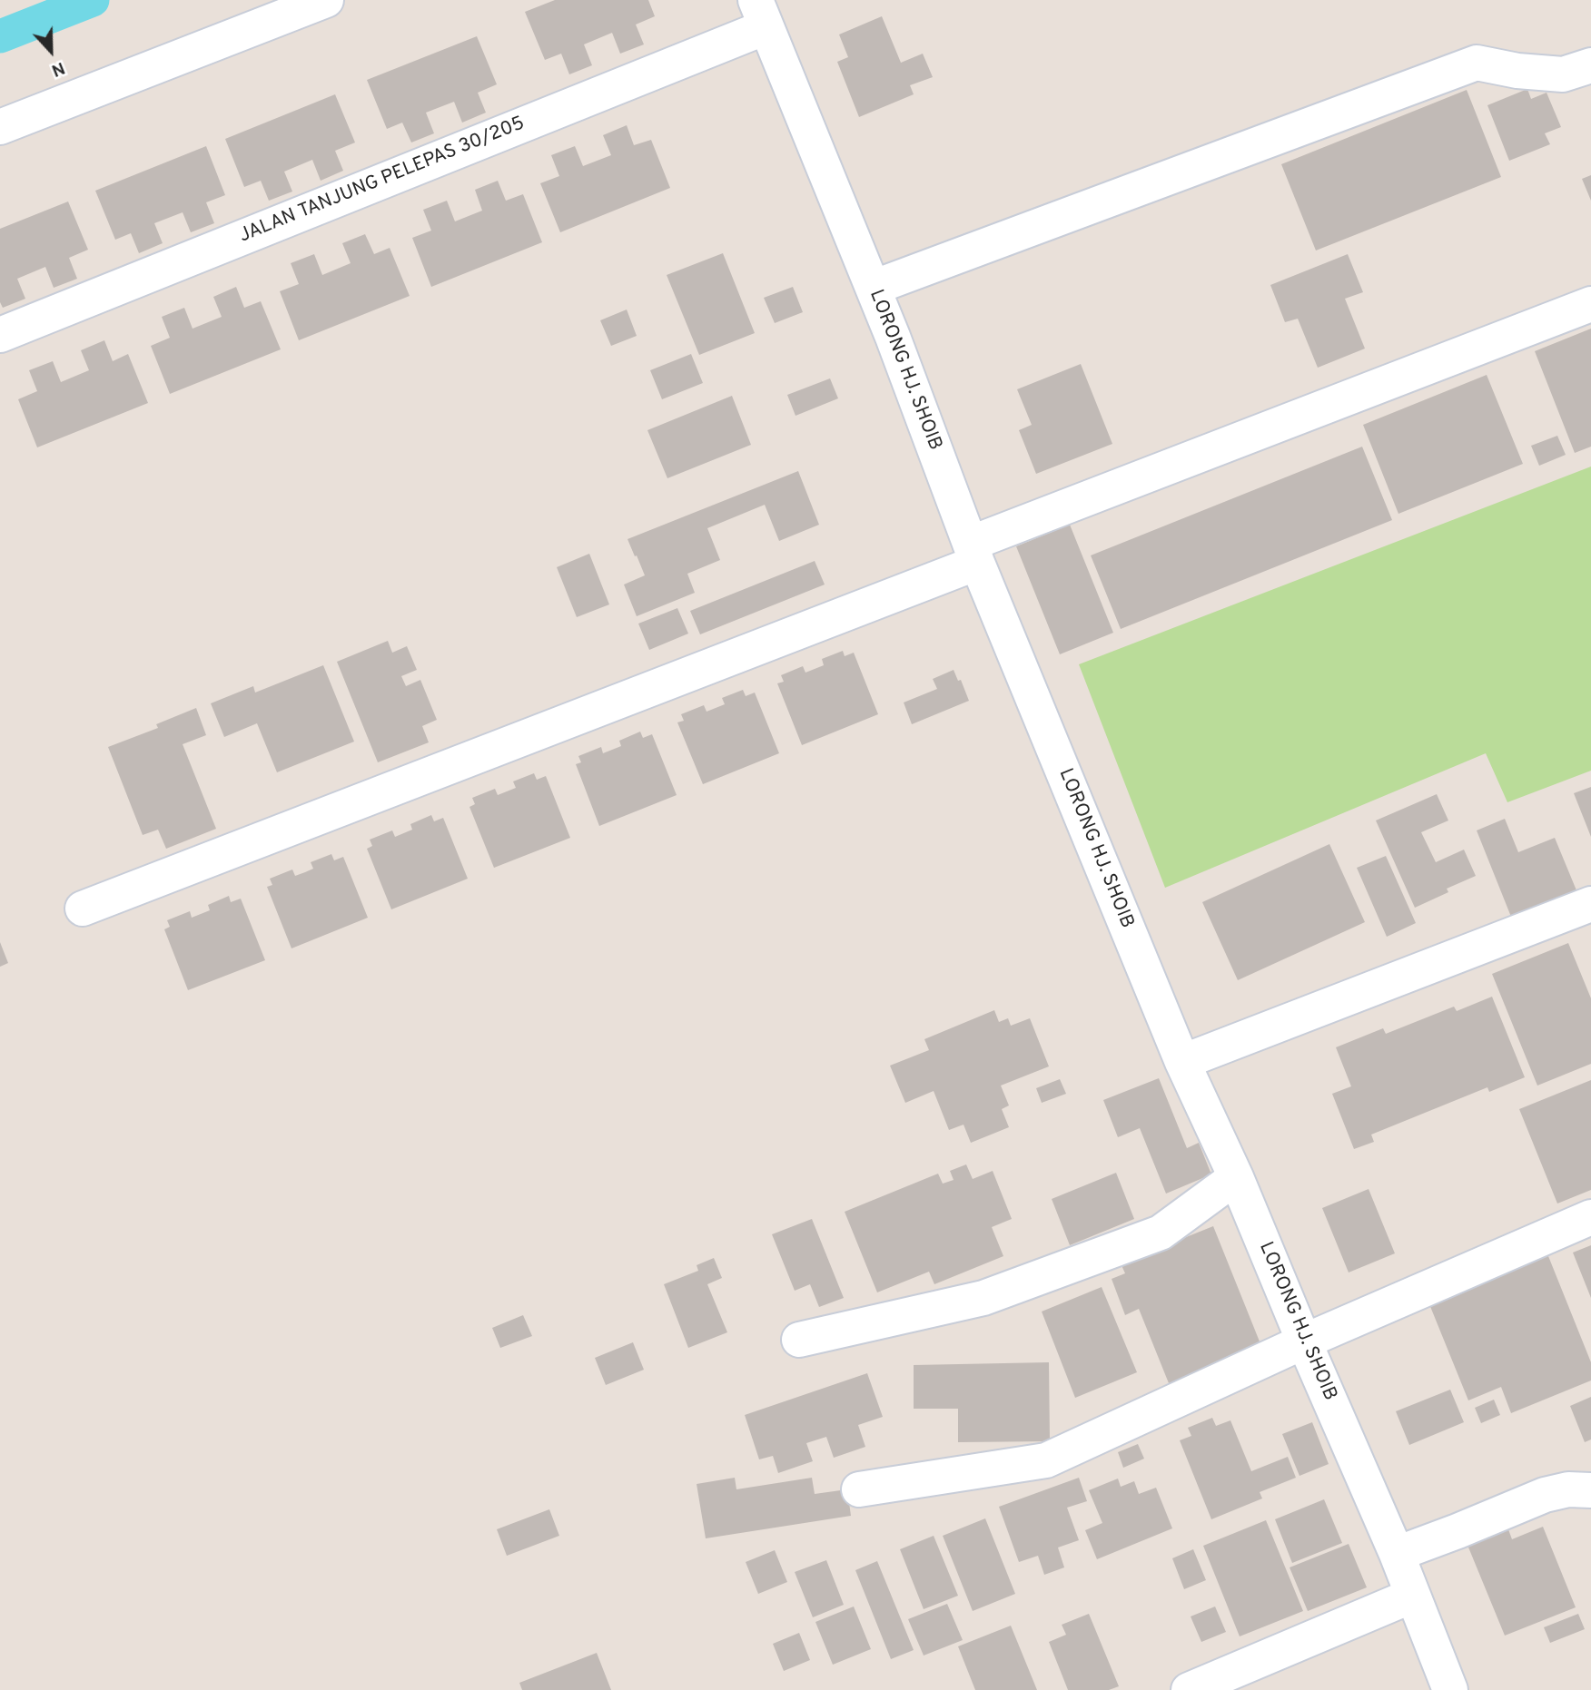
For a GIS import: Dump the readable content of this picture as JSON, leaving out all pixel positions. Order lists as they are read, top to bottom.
{
  "streets": {
    "street": ["JALAN TANJUNG PELEPAS 30/205", "LORONG HJ. SHOIB"]
  },
  "crossings": [
    ["JALAN TANJUNG PELEPAS 30/205", "LORONG HJ. SHOIB"]
  ],
  "north": "bottom"
}
